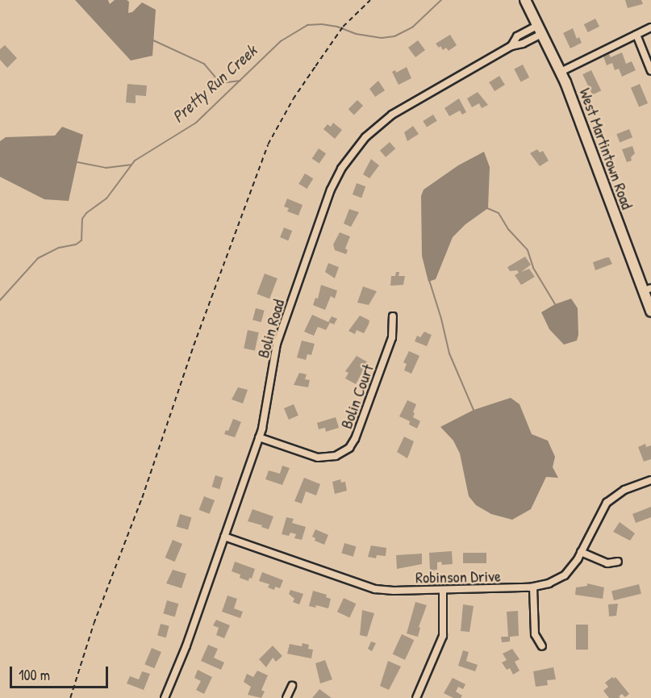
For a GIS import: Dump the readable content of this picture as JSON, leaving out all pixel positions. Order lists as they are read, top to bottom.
{
  "streets": {
    "main road": ["West Martintown Road"],
    "street": ["Bolin Road", "Bolin Court", "Robinson Drive"]
  },
  "crossings": [
    ["West Martintown Road", "Bolin Road"],
    ["Bolin Road", "Bolin Court"],
    ["Bolin Road", "Robinson Drive"]
  ],
  "water": ["Pretty Run Creek"],
  "scale_bar": "100 m"
}
